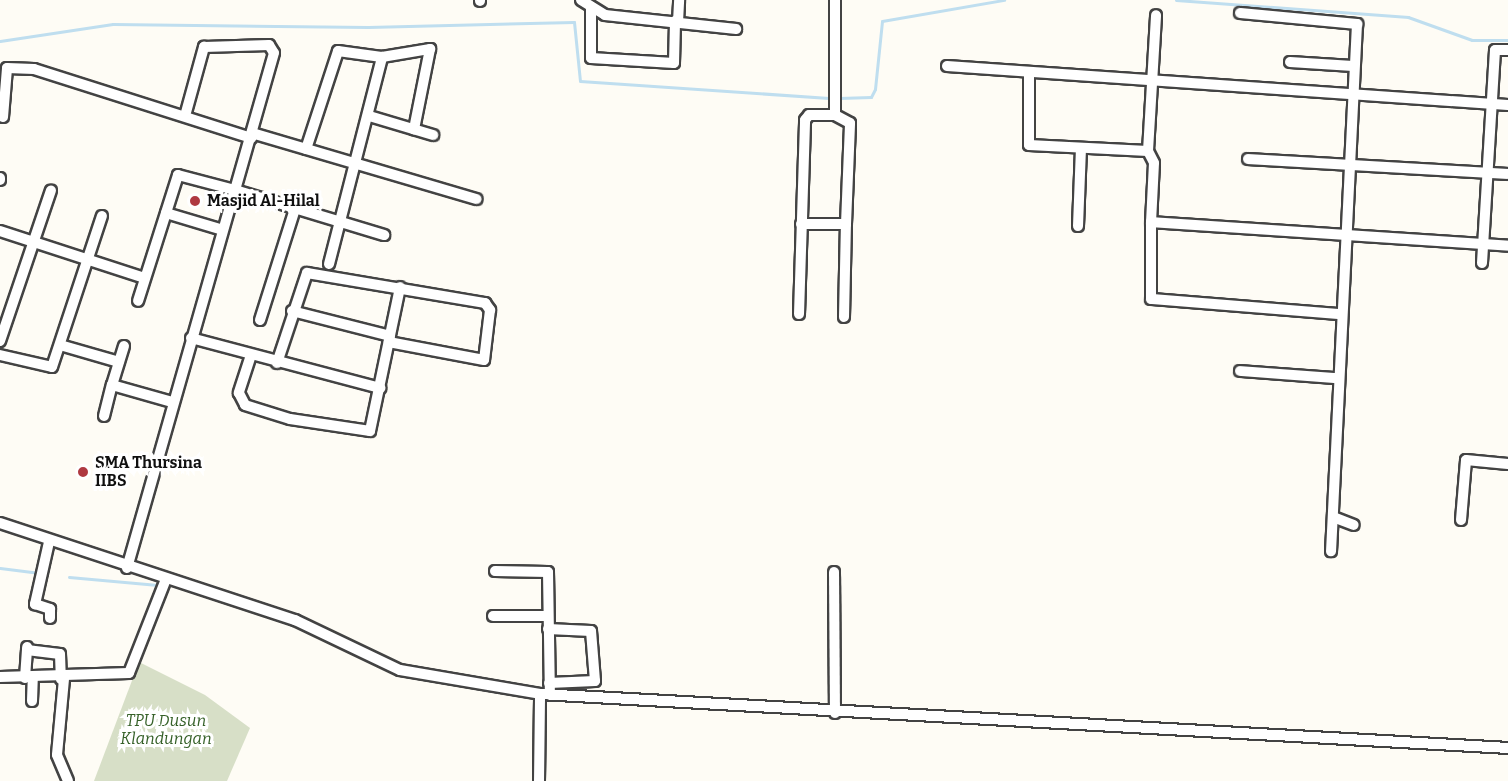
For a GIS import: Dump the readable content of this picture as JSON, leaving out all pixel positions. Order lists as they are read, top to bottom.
{
  "parks": ["TPU Dusun Klandungan"],
  "places": ["Masjid Al-Hilal", "SMA Thursina IIBS"]
}
